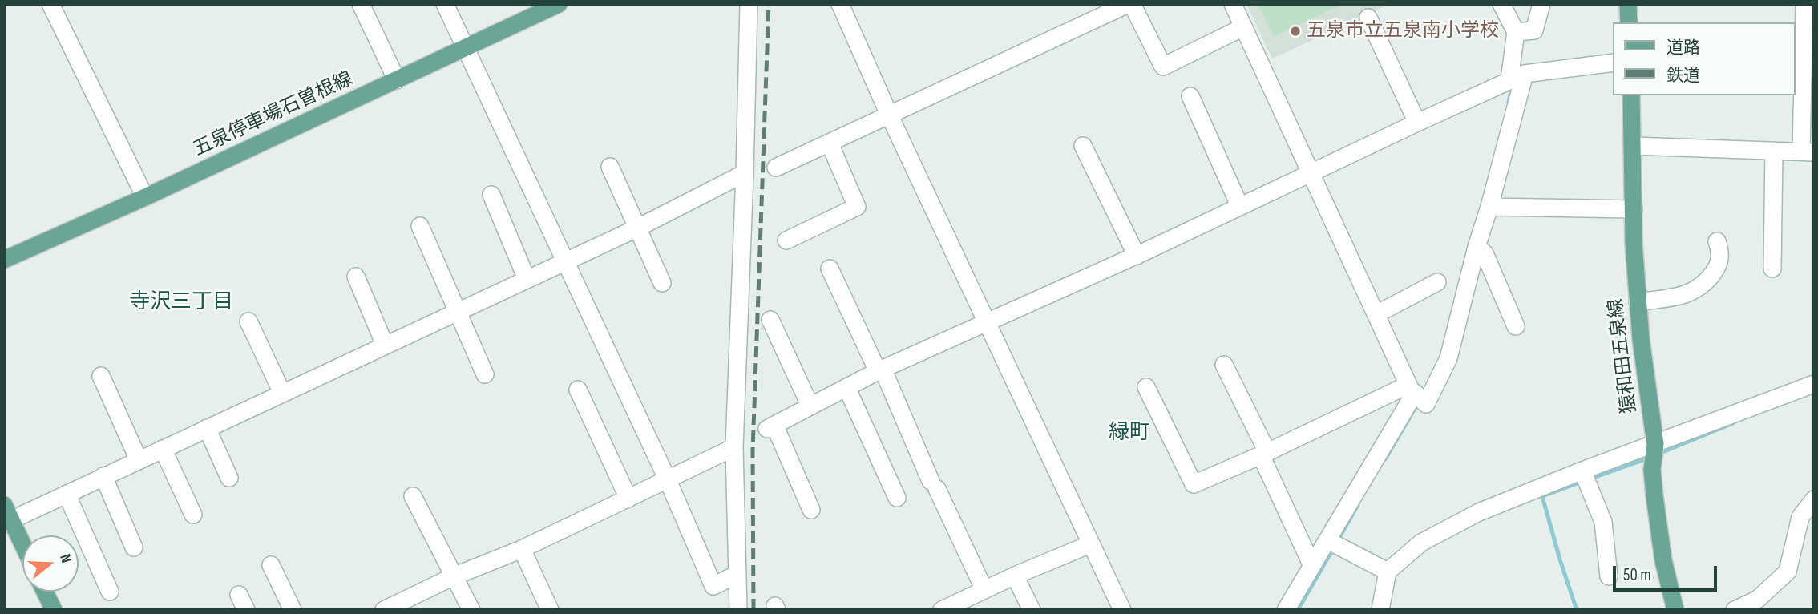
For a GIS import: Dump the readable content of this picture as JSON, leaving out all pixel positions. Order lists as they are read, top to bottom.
{
  "streets": {
    "main road": ["五泉停車場石曽根線", "猿和田五泉線"]
  },
  "districts": ["寺沢三丁目", "緑町"],
  "places": ["五泉市立五泉南小学校"],
  "legend": ["道路", "鉄道"],
  "scale_bar": "50 m",
  "north": "right"
}
